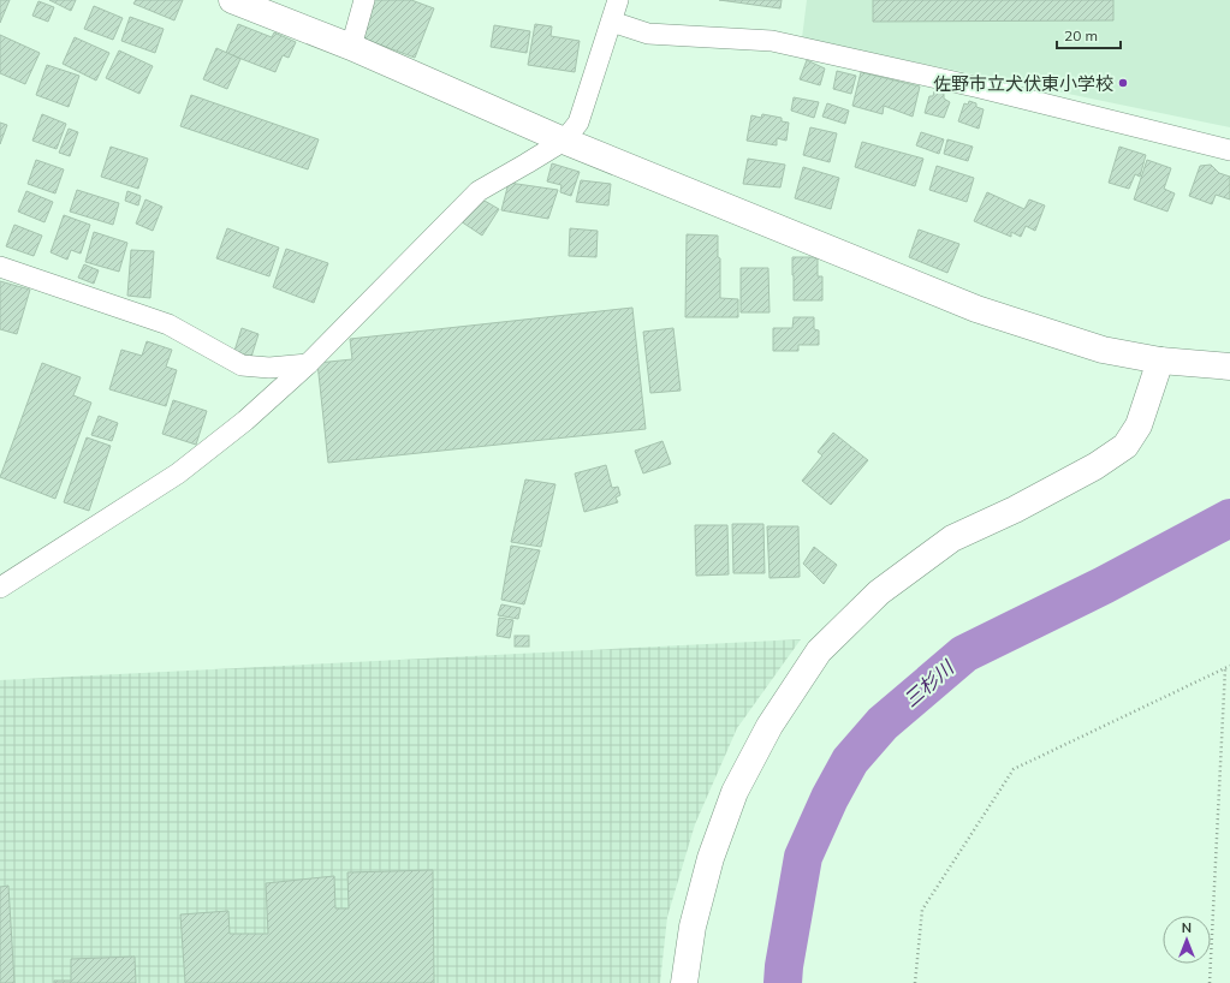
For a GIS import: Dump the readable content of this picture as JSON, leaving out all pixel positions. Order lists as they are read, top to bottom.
{
  "water": ["三杉川"],
  "places": ["佐野市立犬伏東小学校"],
  "scale_bar": "20 m",
  "north": "top"
}
